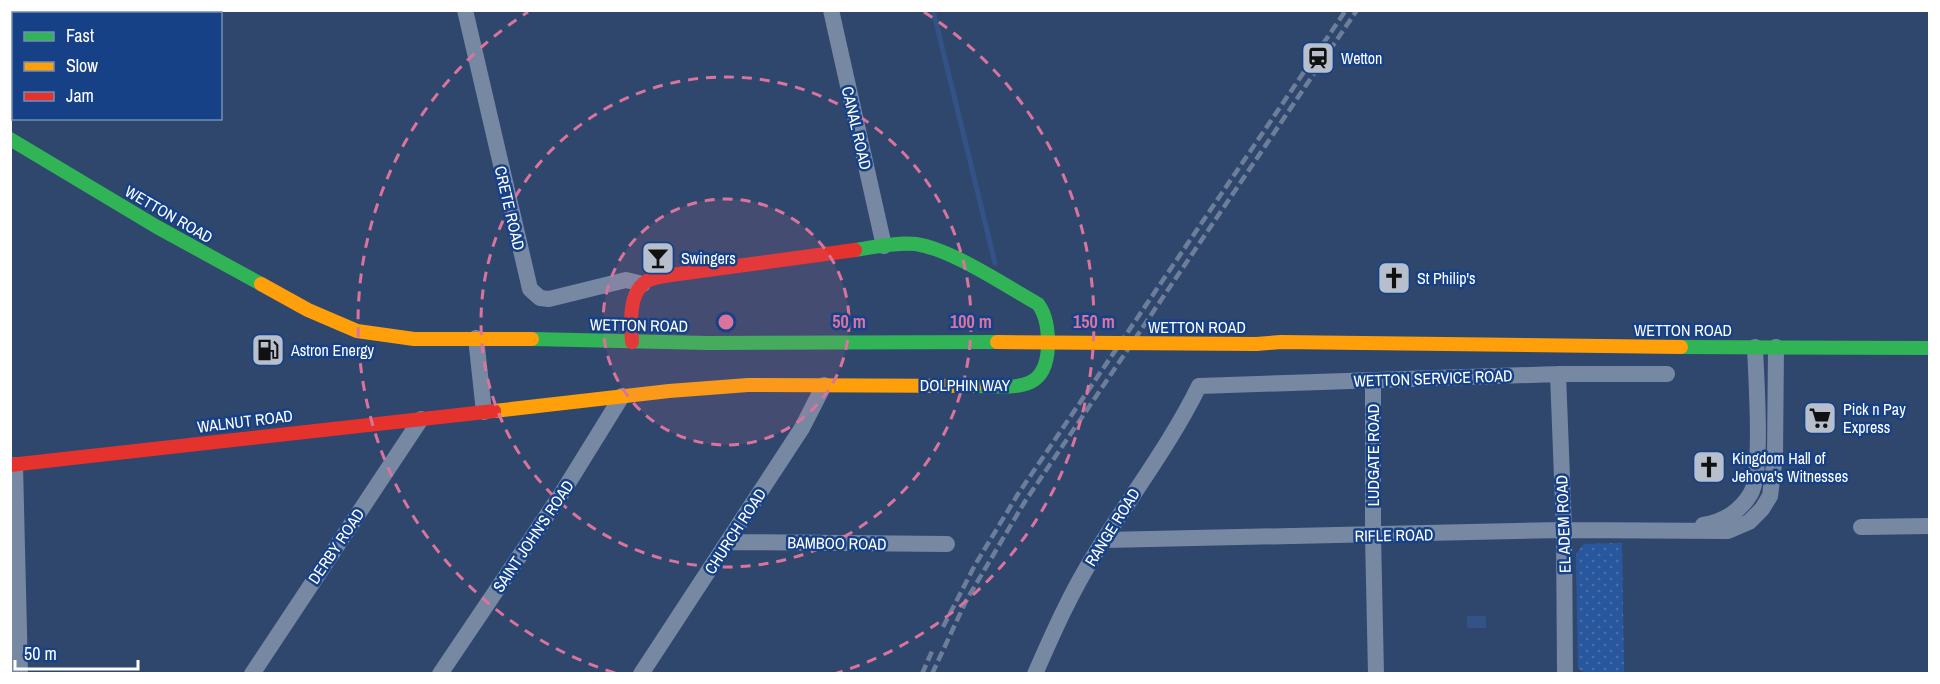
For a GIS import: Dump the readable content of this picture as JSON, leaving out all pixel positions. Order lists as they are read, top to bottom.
{
  "streets": {
    "main road": ["WETTON ROAD", "DOLPHIN WAY", "WALNUT ROAD"],
    "street": [
      "CANAL ROAD",
      "CRETE ROAD",
      "WETTON SERVICE ROAD",
      "LUDGATE ROAD",
      "EL ADEM ROAD",
      "RANGE ROAD",
      "CHURCH ROAD",
      "RIFLE ROAD",
      "SAINT JOHN'S ROAD",
      "BAMBOO ROAD",
      "DERBY ROAD"
    ]
  },
  "crossings": [
    ["CANAL ROAD", "DOLPHIN WAY"],
    ["CRETE ROAD", "DOLPHIN WAY"],
    ["WETTON ROAD", "RIFLE ROAD"],
    ["WETTON SERVICE ROAD", "LUDGATE ROAD"],
    ["WETTON SERVICE ROAD", "EL ADEM ROAD"],
    ["WETTON SERVICE ROAD", "RANGE ROAD"],
    ["DOLPHIN WAY", "WALNUT ROAD"],
    ["DOLPHIN WAY", "CHURCH ROAD"],
    ["DOLPHIN WAY", "SAINT JOHN'S ROAD"],
    ["WALNUT ROAD", "DERBY ROAD"],
    ["LUDGATE ROAD", "RIFLE ROAD"],
    ["EL ADEM ROAD", "RIFLE ROAD"],
    ["RANGE ROAD", "RIFLE ROAD"],
    ["CHURCH ROAD", "BAMBOO ROAD"]
  ],
  "places": {
    "station": ["Wetton"],
    "bar": ["Swingers"],
    "church": ["St Philip's", "Kingdom Hall of Jehova's Witnesses"],
    "fuel station": ["Astron Energy"],
    "supermarket": ["Pick n Pay Express"]
  },
  "legend": ["Fast", "Slow", "Jam"],
  "scale_bar": "50 m",
  "rings": ["50 m", "100 m", "150 m"]
}
